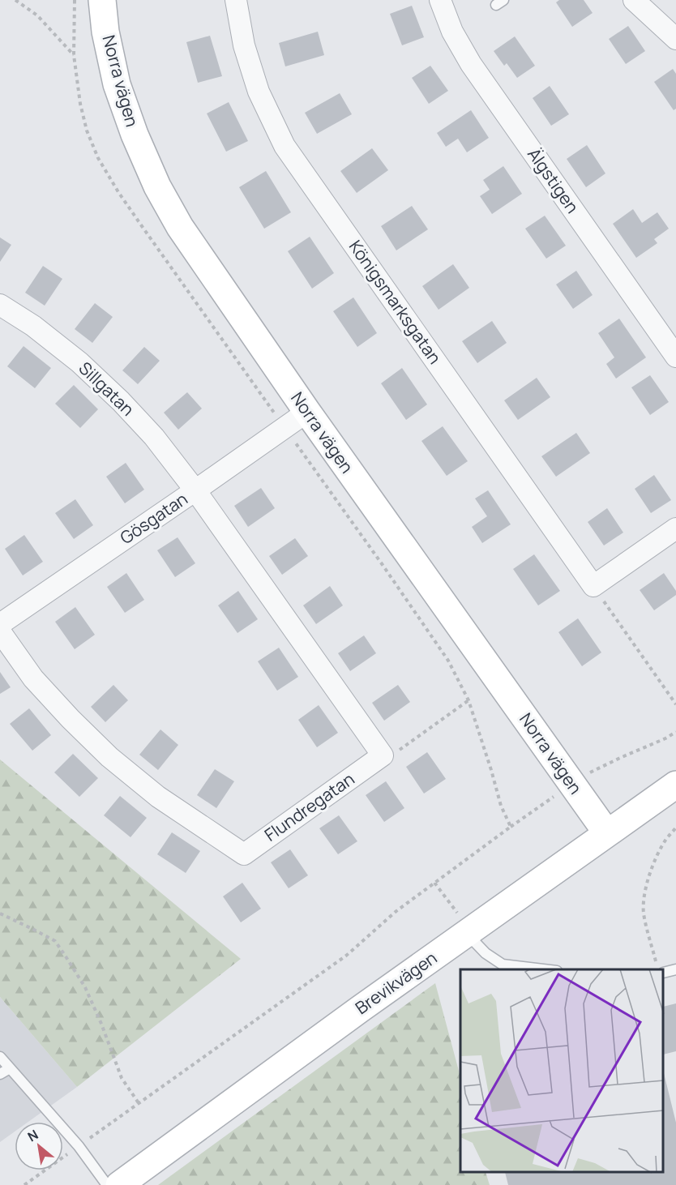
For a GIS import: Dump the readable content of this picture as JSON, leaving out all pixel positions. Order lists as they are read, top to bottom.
{
  "streets": {
    "street": [
      "Norra vägen",
      "Älgstigen",
      "Königsmarksgatan",
      "Sillgatan",
      "Gösgatan",
      "Flundregatan",
      "Brevikvägen"
    ]
  },
  "crossings": [
    ["Norra vägen", "Gösgatan"],
    ["Norra vägen", "Brevikvägen"],
    ["Sillgatan", "Gösgatan"]
  ],
  "north": "top left"
}
